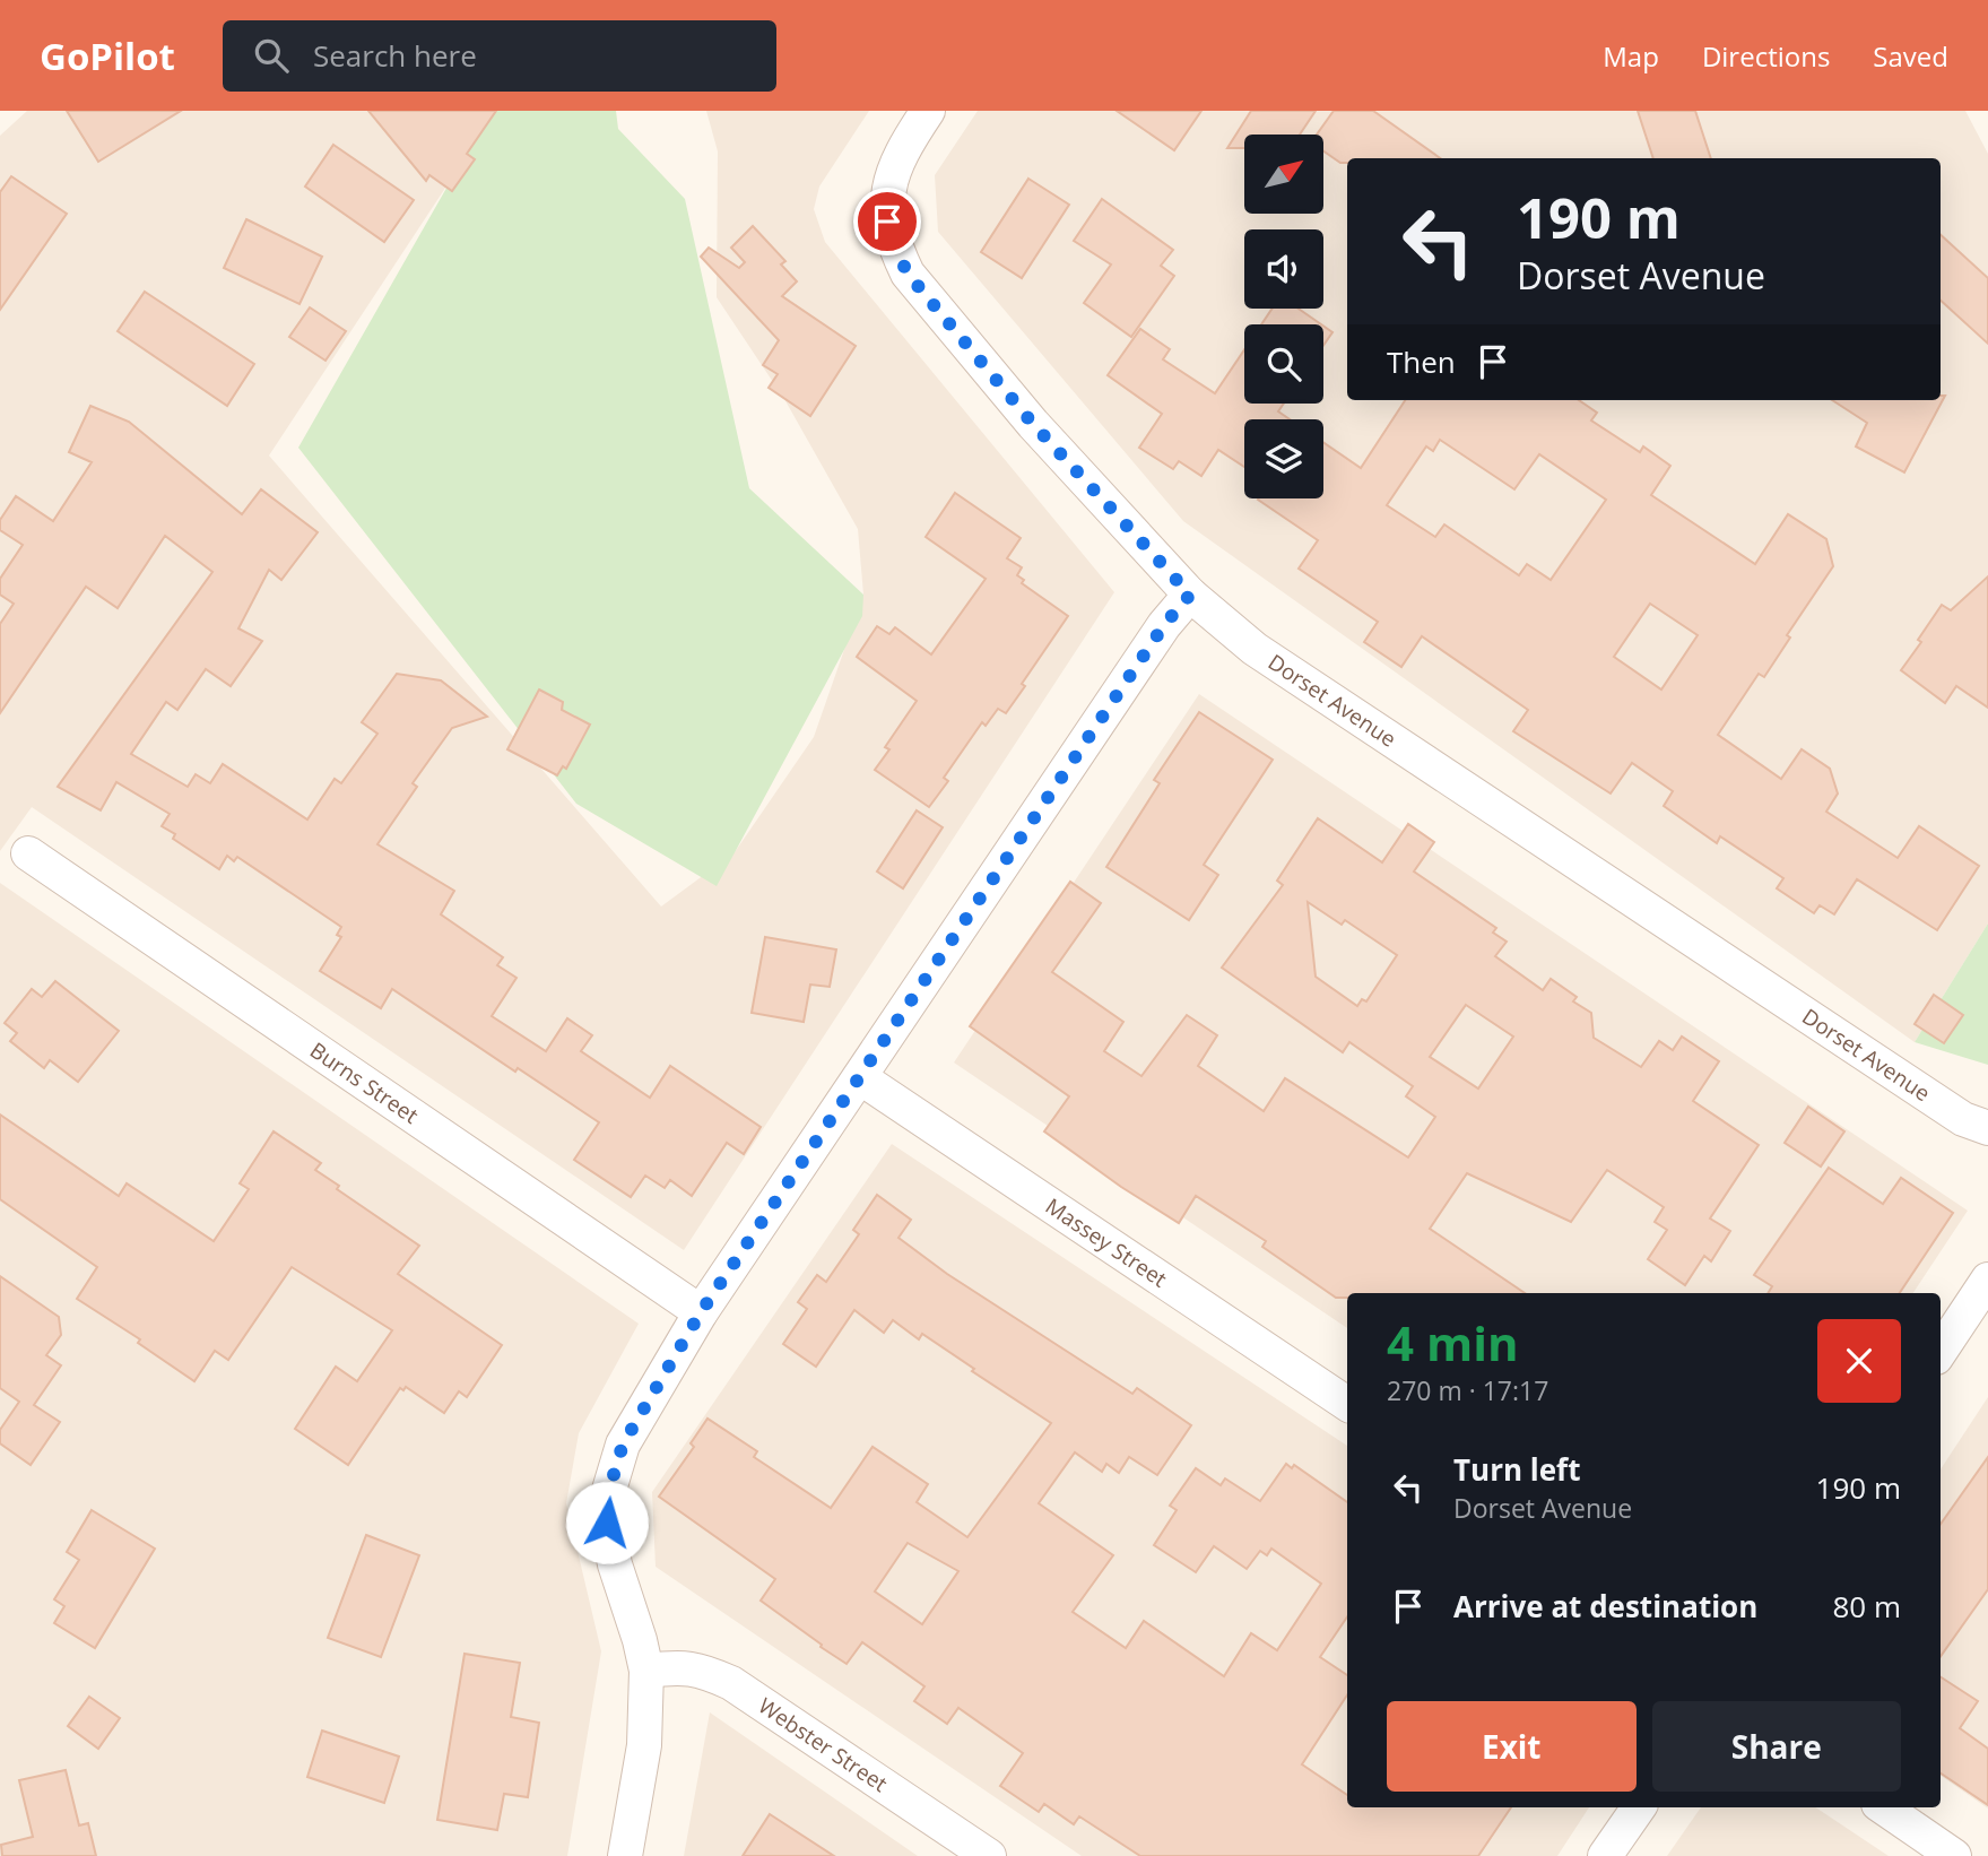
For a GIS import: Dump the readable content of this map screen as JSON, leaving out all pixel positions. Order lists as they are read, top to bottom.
{
  "streets": {
    "street": [
      "Dorset Avenue",
      "Burns Street",
      "Massey Street",
      "Webster Street"
    ]
  },
  "north": "top right",
  "page": {
    "header": "GoPilot",
    "search": "Search here",
    "nav": ["Map", "Directions", "Saved"],
    "turn": ["190 m", "Dorset Avenue"],
    "then": "Then",
    "heading": ["4 min", "270 m · 17:17"],
    "list": [
      {
        "name": "Turn left",
        "note": "Dorset Avenue",
        "value": "190 m"
      },
      {
        "name": "Arrive at destination",
        "value": "80 m"
      }
    ],
    "buttons": ["Exit", "Share"]
  }
}
